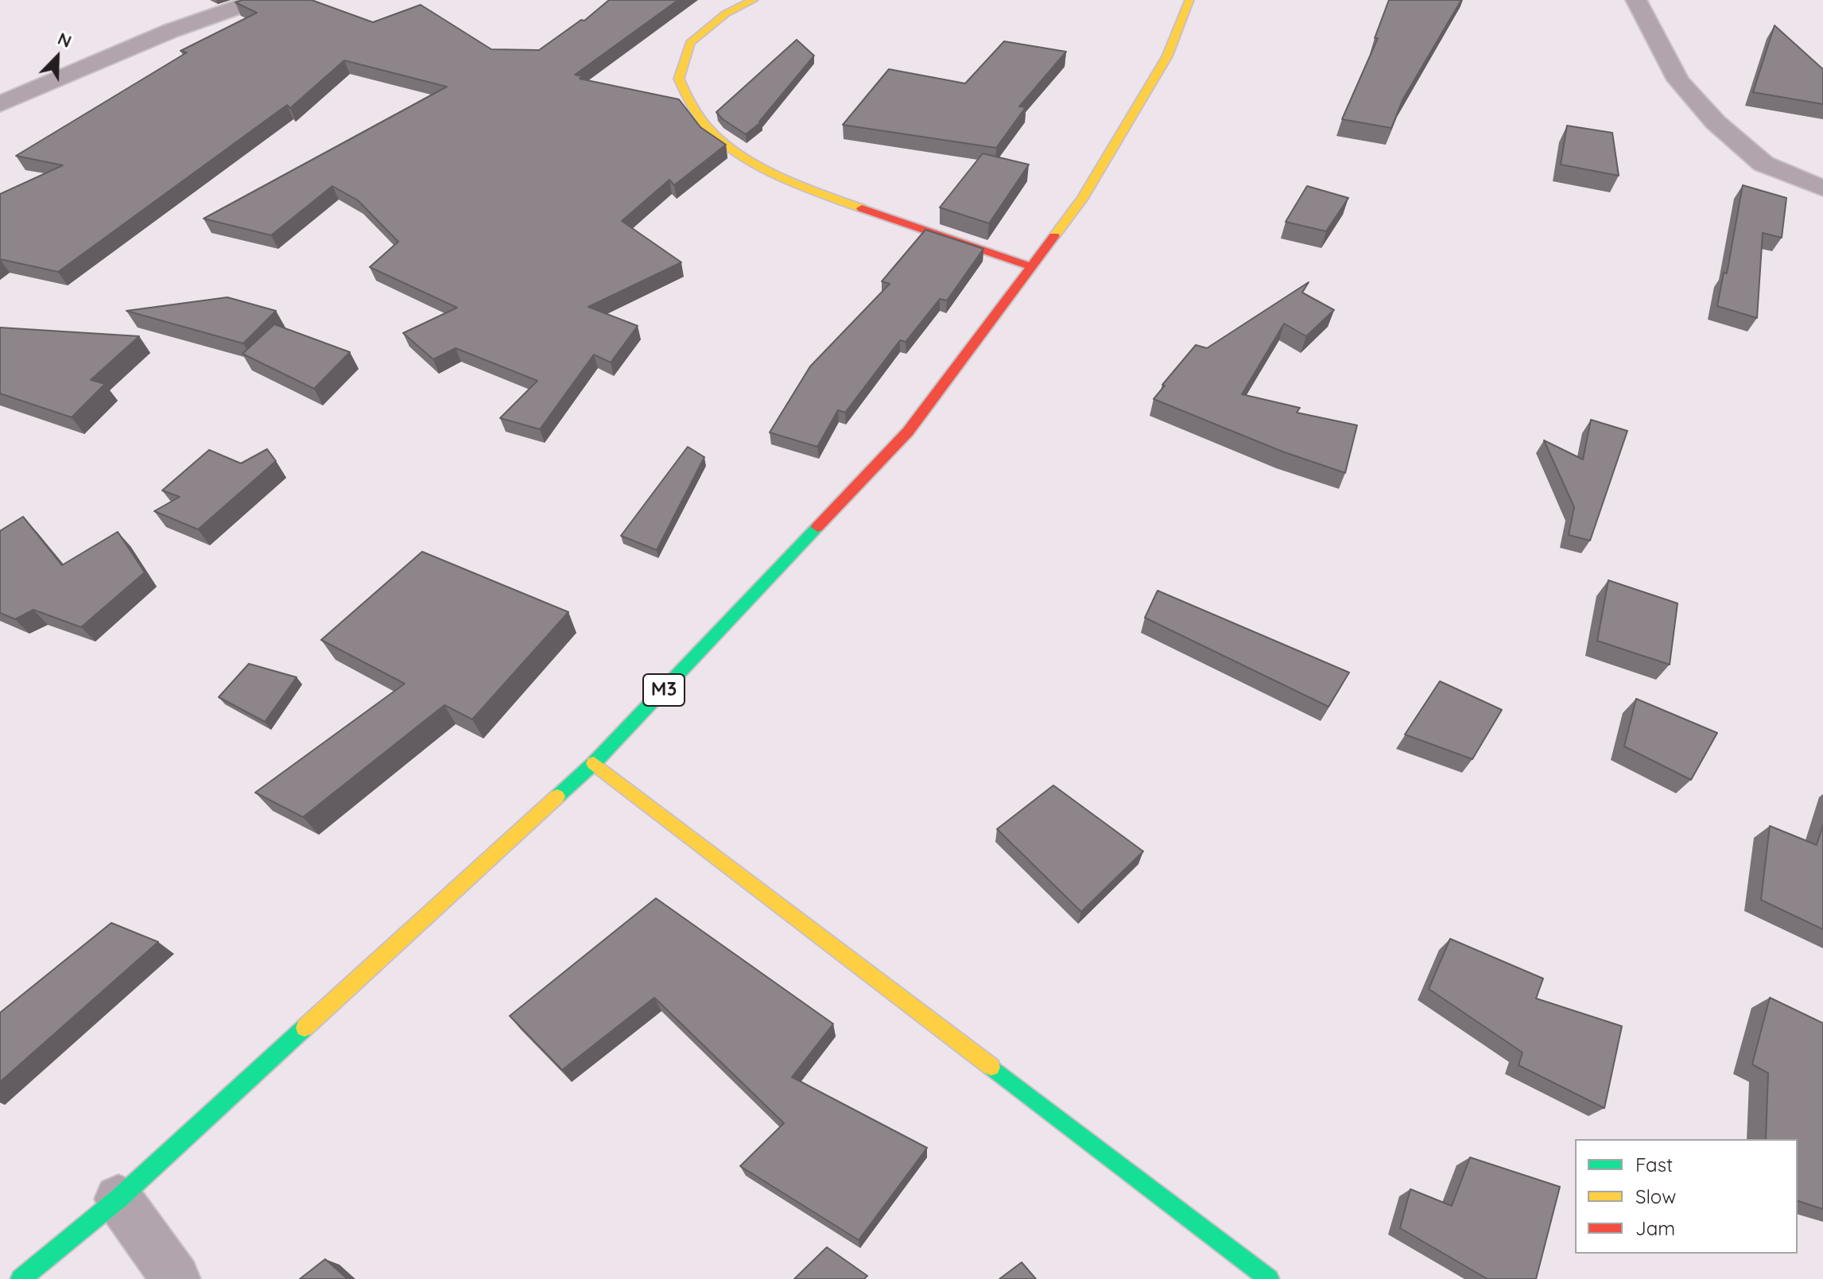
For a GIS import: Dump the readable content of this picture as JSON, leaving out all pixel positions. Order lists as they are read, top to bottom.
{
  "streets": {
    "main road": ["M3"]
  },
  "legend": ["Fast", "Slow", "Jam"],
  "north": "top right"
}
